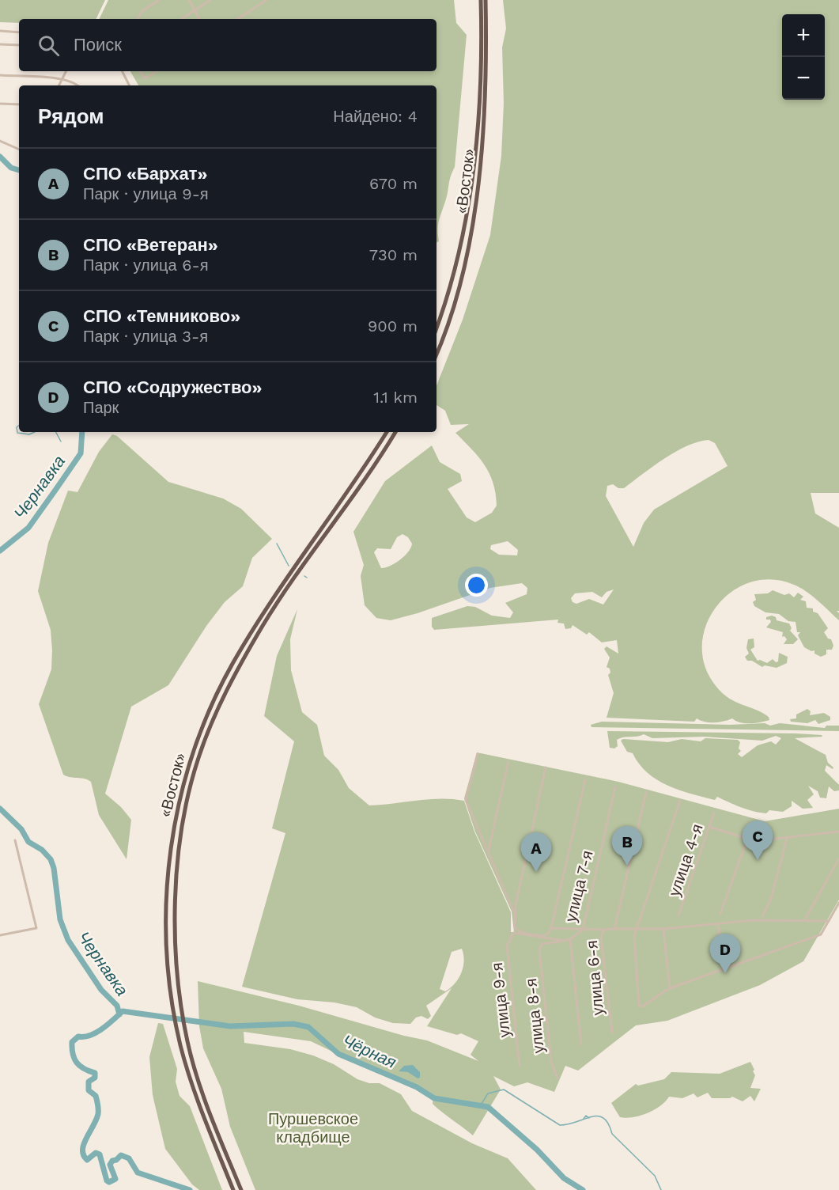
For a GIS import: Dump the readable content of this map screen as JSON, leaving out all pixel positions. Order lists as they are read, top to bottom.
{
  "streets": {
    "highway": ["«Восток»"],
    "street": [
      "улица 4-я",
      "улица 7-я",
      "улица 6-я",
      "улица 9-я",
      "улица 8-я"
    ]
  },
  "crossings": [
    ["улица 9-я", "улица 8-я"]
  ],
  "water": ["Чернавка", "Чёрная"],
  "parks": ["Пуршевское кладбище"],
  "page": {
    "map_buttons": ["+", "−"],
    "search": "Поиск",
    "heading": ["Рядом", "Найдено: 4"],
    "list": [
      {
        "mark": "A",
        "name": "СПО «Бархат»",
        "note": "Парк · улица 9-я",
        "value": "670 m"
      },
      {
        "mark": "B",
        "name": "СПО «Ветеран»",
        "note": "Парк · улица 6-я",
        "value": "730 m"
      },
      {
        "mark": "C",
        "name": "СПО «Темниково»",
        "note": "Парк · улица 3-я",
        "value": "900 m"
      },
      {
        "mark": "D",
        "name": "СПО «Содружество»",
        "note": "Парк",
        "value": "1.1 km"
      }
    ],
    "pins": [
      "C",
      "B",
      "A",
      "D"
    ]
  }
}
